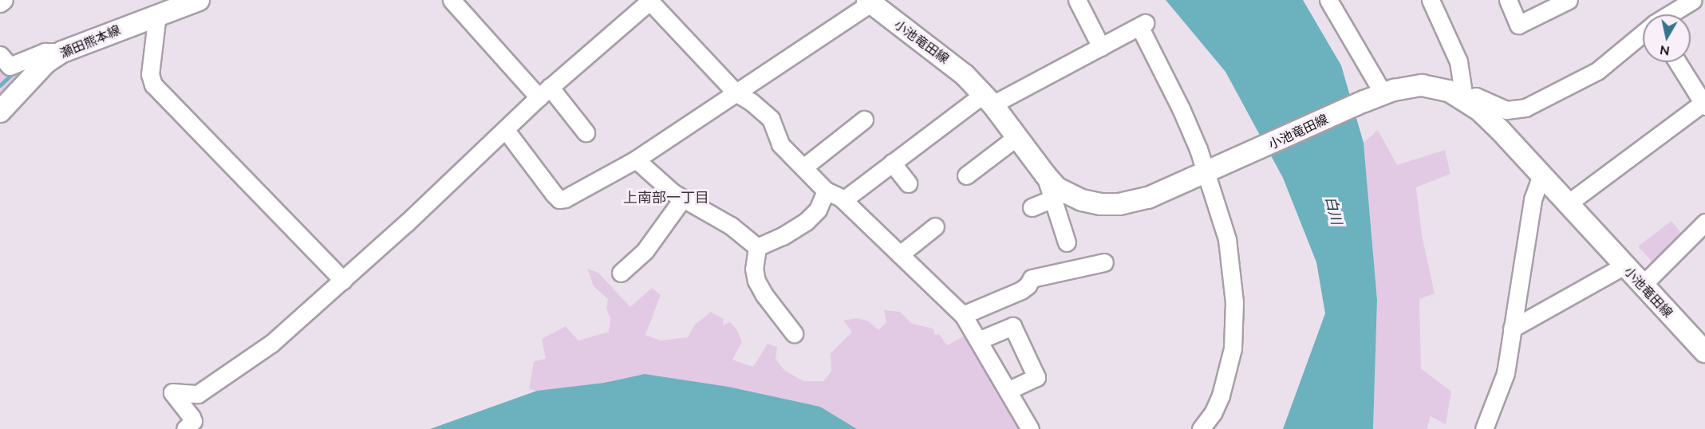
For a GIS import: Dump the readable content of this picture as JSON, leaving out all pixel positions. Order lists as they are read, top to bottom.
{
  "streets": {
    "main road": ["瀬田熊本線", "小池竜田線"]
  },
  "districts": ["上南部一丁目"],
  "water": ["白川"],
  "north": "bottom"
}
